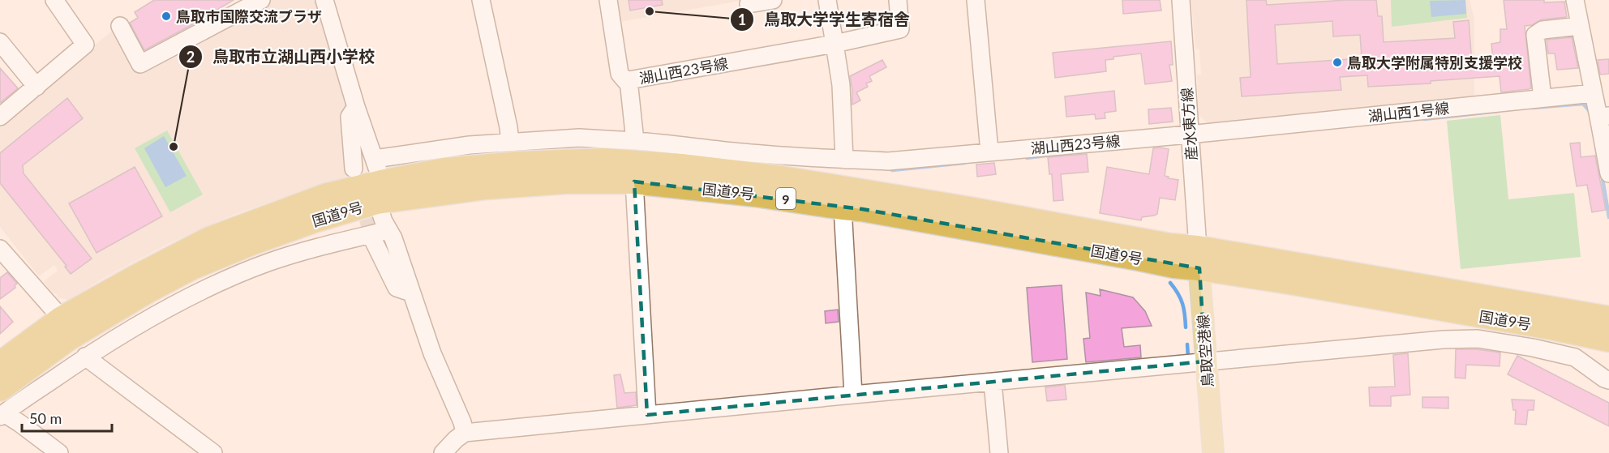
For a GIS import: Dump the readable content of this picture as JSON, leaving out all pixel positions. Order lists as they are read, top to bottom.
{
  "streets": {
    "highway": ["国道9号", "9"],
    "main road": ["鳥取空港線"],
    "street": ["湖山西23号線", "湖山西1号線", "産水東方線"]
  },
  "crossings": [
    ["湖山西23号線", "湖山西1号線"],
    ["湖山西23号線", "産水東方線"],
    ["湖山西1号線", "産水東方線"],
    ["産水東方線", "国道9号"],
    ["産水東方線", "鳥取空港線"],
    ["国道9号", "鳥取空港線"]
  ],
  "places": [
    "鳥取大学学生寄宿舎",
    "鳥取市国際交流プラザ",
    "鳥取大学附属特別支援学校",
    "鳥取市立湖山西小学校"
  ],
  "scale_bar": "50 m"
}
